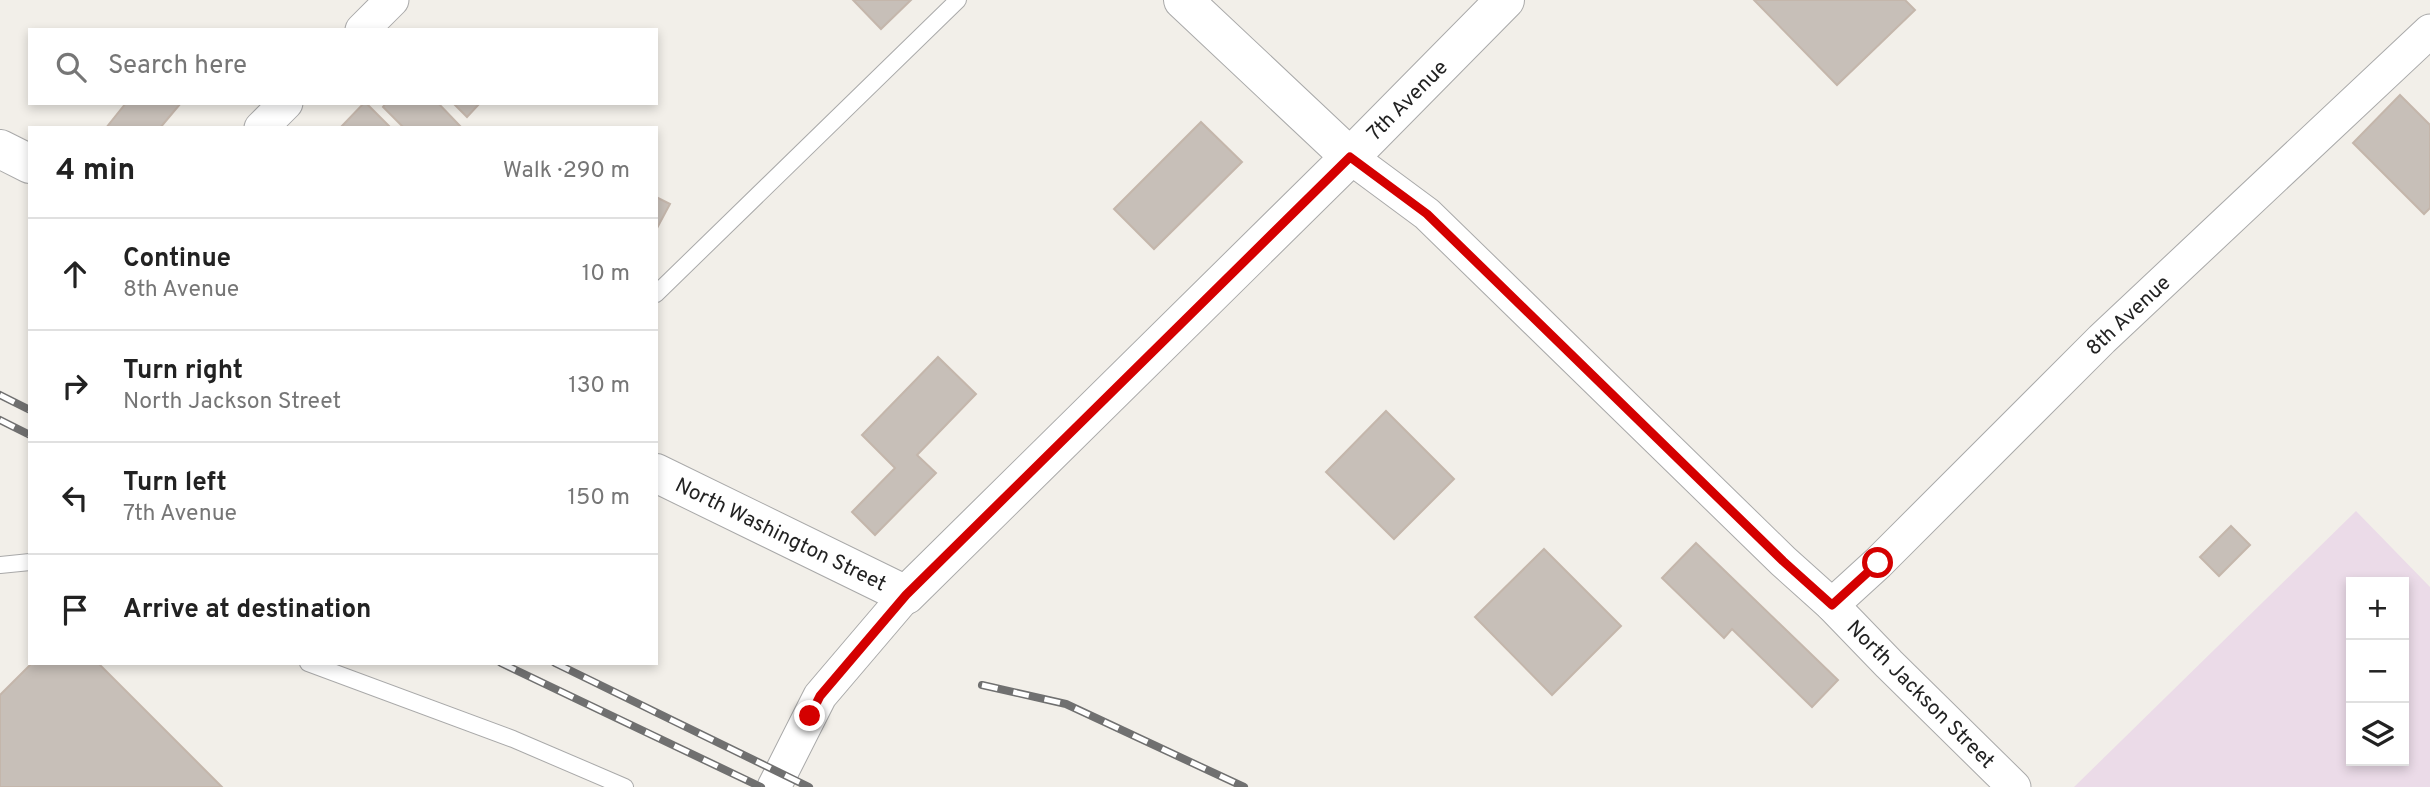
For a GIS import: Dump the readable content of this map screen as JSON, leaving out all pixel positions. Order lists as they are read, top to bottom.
{
  "streets": {
    "street": [
      "7th Avenue",
      "8th Avenue",
      "North Washington Street",
      "North Jackson Street"
    ]
  },
  "crossings": [
    ["7th Avenue", "North Washington Street"],
    ["7th Avenue", "North Jackson Street"],
    ["8th Avenue", "North Jackson Street"]
  ],
  "page": {
    "search": "Search here",
    "heading": ["4 min", "Walk · 290 m"],
    "list": [
      ["Continue", "8th Avenue", "10 m"],
      ["Turn right", "North Jackson Street", "130 m"],
      ["Turn left", "7th Avenue", "150 m"],
      "Arrive at destination"
    ],
    "map_buttons": ["+", "−"]
  }
}
